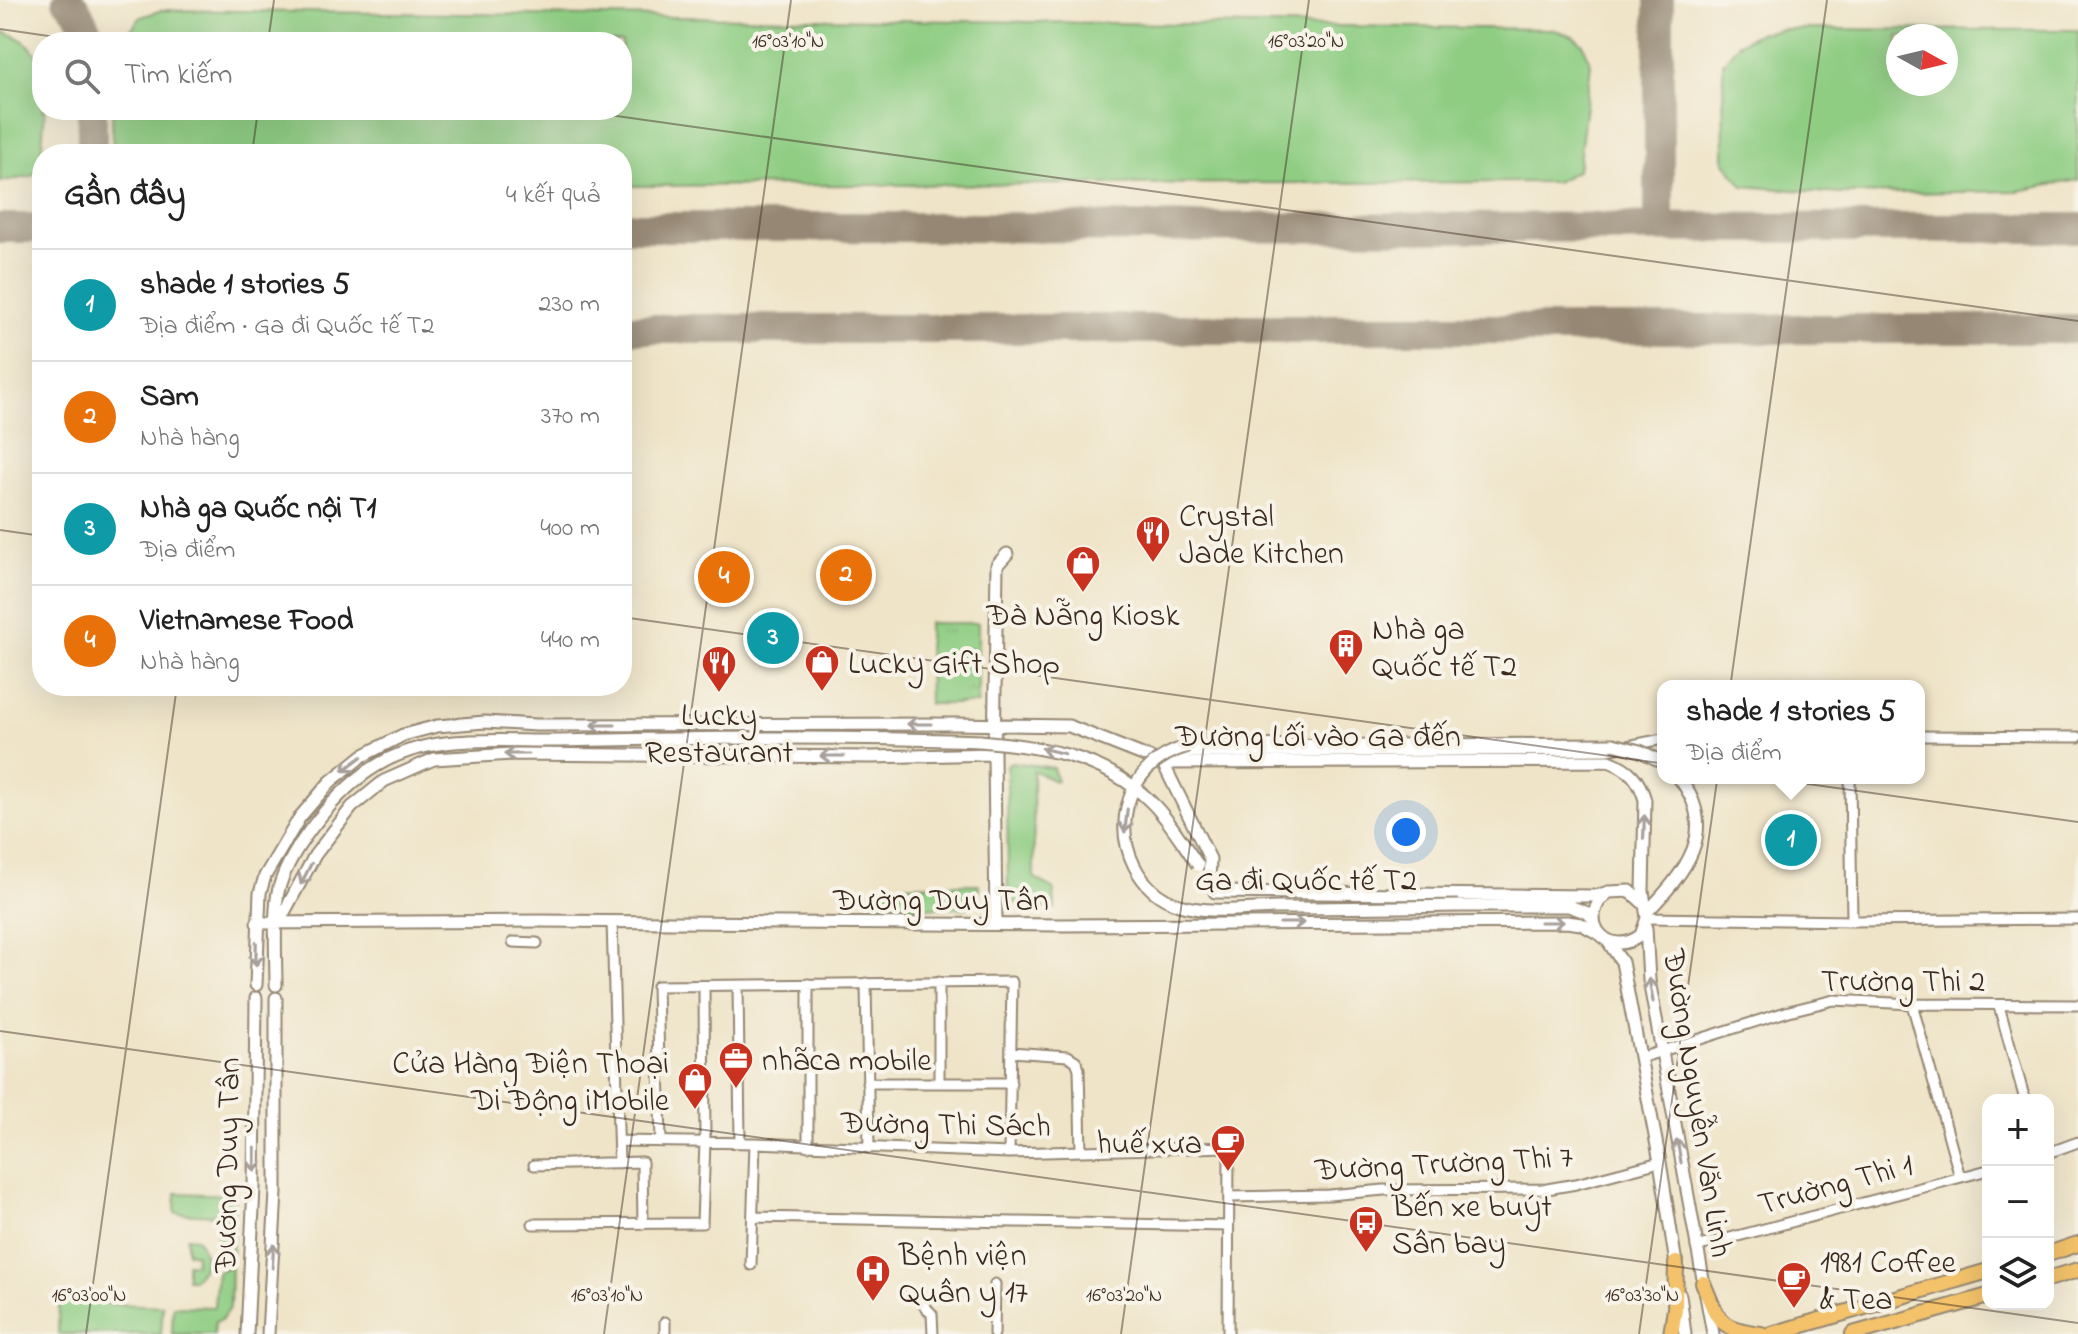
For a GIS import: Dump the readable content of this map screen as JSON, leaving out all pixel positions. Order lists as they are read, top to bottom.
{
  "streets": {
    "street": [
      "Đường Lối vào Ga đến",
      "Ga đi Quốc tế T2",
      "Đường Duy Tân",
      "Trường Thi 2",
      "Đường Nguyễn Văn Linh",
      "Đường Thi Sách",
      "Đường Trường Thi 7",
      "Trường Thi 1"
    ]
  },
  "crossings": [
    ["Đường Lối vào Ga đến", "Ga đi Quốc tế T2"],
    ["Đường Lối vào Ga đến", "Đường Duy Tân"],
    ["Đường Lối vào Ga đến", "Đường Nguyễn Văn Linh"],
    ["Ga đi Quốc tế T2", "Đường Duy Tân"],
    ["Ga đi Quốc tế T2", "Đường Nguyễn Văn Linh"],
    ["Đường Duy Tân", "Đường Nguyễn Văn Linh"],
    ["Trường Thi 2", "Đường Nguyễn Văn Linh"],
    ["Đường Nguyễn Văn Linh", "Đường Trường Thi 7"],
    ["Đường Nguyễn Văn Linh", "Trường Thi 1"],
    ["Đường Thi Sách", "Đường Trường Thi 7"]
  ],
  "places": {
    "restaurant": ["Crystal Jade Kitchen", "Lucky Restaurant"],
    "shop": ["Đà Nẵng Kiosk", "Lucky Gift Shop", "Cửa Hàng Điện Thoại Di Động iMobile"],
    "building": ["Nhà ga Quốc tế T2"],
    "office": ["nhãca mobile"],
    "cafe": ["huế xưa", "1981 Coffee & Tea"],
    "bus stop": ["Bến xe buýt Sân bay"],
    "hospital": ["Bệnh viện Quân y 17"]
  },
  "north": "right",
  "page": {
    "search": "Tìm kiếm",
    "heading": ["Gần đây", "4 kết quả"],
    "list": [
      {
        "mark": "1",
        "name": "shade 1 stories 5",
        "note": "Địa điểm · Ga đi Quốc tế T2",
        "value": "230 m"
      },
      {
        "mark": "2",
        "name": "Sam",
        "note": "Nhà hàng",
        "value": "370 m"
      },
      {
        "mark": "3",
        "name": "Nhà ga Quốc nội T1",
        "note": "Địa điểm",
        "value": "400 m"
      },
      {
        "mark": "4",
        "name": "Vietnamese Food",
        "note": "Nhà hàng",
        "value": "440 m"
      }
    ],
    "pins": [
      "2",
      "4",
      "3",
      "1"
    ],
    "popup": ["shade 1 stories 5", "Địa điểm"],
    "map_buttons": ["+", "−"]
  },
  "coordinates": [
    "16°03'10\"N",
    "16°03'20\"N",
    "16°03'00\"N",
    "16°03'30\"N"
  ]
}
